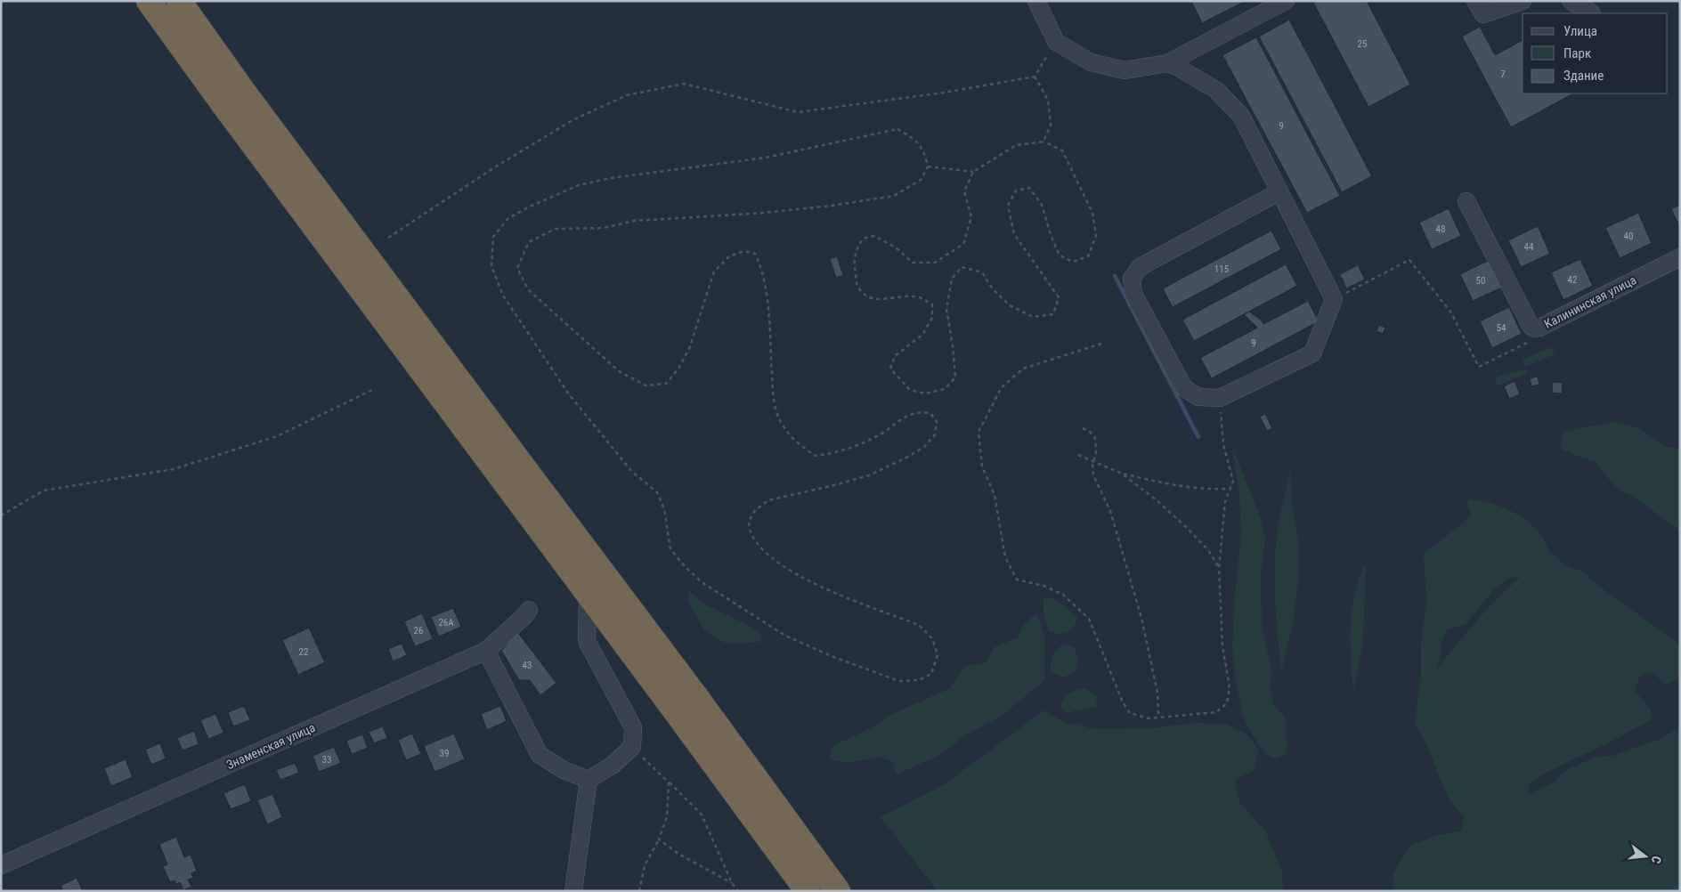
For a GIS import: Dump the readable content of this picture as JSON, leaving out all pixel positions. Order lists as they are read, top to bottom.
{
  "streets": {
    "street": ["Калининская улица", "Знаменская улица"]
  },
  "house_numbers": [
    "25",
    "7",
    "9",
    "48",
    "40",
    "44",
    "115",
    "42",
    "50",
    "54",
    "9",
    "26А",
    "26",
    "22",
    "43",
    "39",
    "33"
  ],
  "legend": ["Улица", "Парк", "Здание"],
  "north": "right"
}
